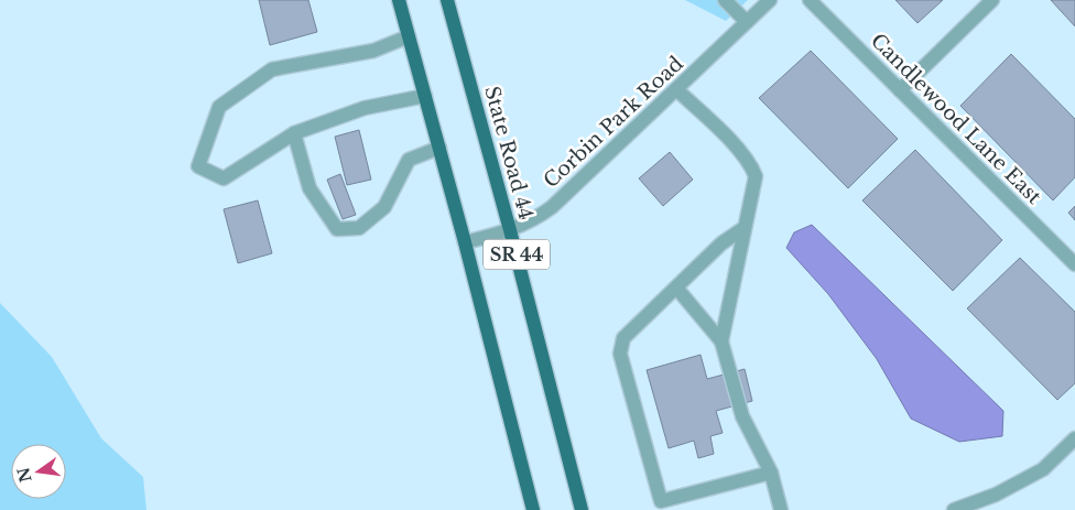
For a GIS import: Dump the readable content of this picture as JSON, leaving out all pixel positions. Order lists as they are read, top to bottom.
{
  "streets": {
    "main road": ["State Road 44", "SR 44"],
    "street": ["Candlewood Lane East", "Corbin Park Road"]
  },
  "crossings": [
    ["Corbin Park Road", "State Road 44"],
    ["Corbin Park Road", "SR 44"]
  ],
  "north": "left"
}
